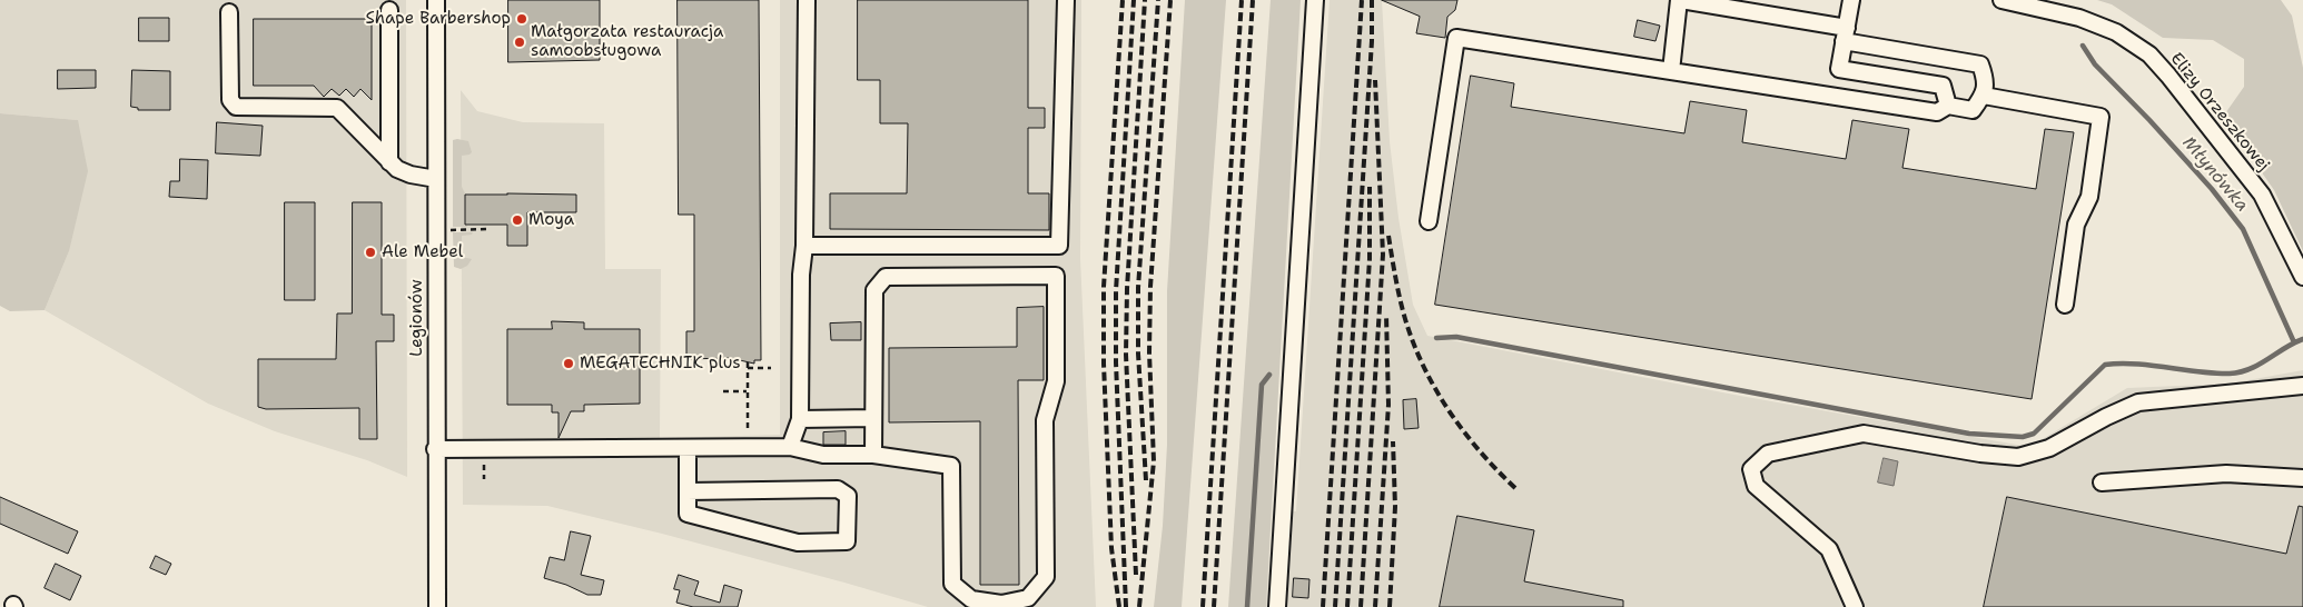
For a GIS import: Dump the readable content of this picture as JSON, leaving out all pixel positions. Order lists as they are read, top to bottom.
{
  "streets": {
    "street": ["Elizy Orzeszkowej", "Legionów"]
  },
  "water": ["Młynówka"],
  "places": [
    "Shape Barbershop",
    "Małgorzata restauracja samoobsługowa",
    "Moya",
    "Ale Mebel",
    "MEGATECHNIK plus"
  ]
}
